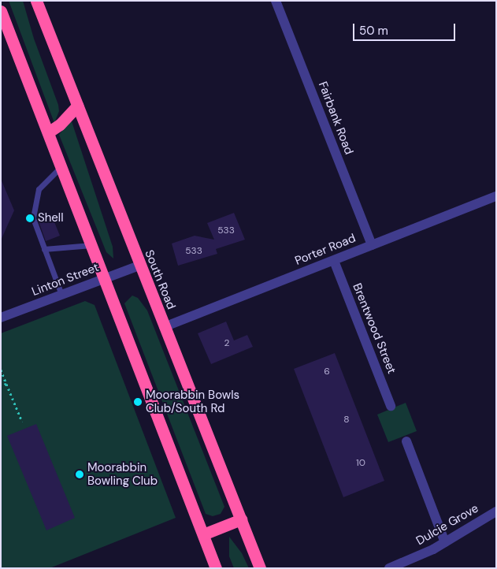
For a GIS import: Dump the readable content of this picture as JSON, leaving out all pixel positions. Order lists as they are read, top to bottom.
{
  "streets": {
    "highway": ["South Road"],
    "street": [
      "Fairbank Road",
      "Porter Road",
      "Linton Street",
      "Brentwood Street",
      "Dulcie Grove"
    ]
  },
  "crossings": [
    ["Fairbank Road", "Porter Road"],
    ["Porter Road", "South Road"],
    ["Porter Road", "Brentwood Street"],
    ["Linton Street", "South Road"]
  ],
  "places": ["Shell", "Moorabbin Bowls Club/South Rd", "Moorabbin Bowling Club"],
  "house_numbers": [
    "533",
    "533",
    "2",
    "6",
    "8",
    "10"
  ],
  "scale_bar": "50 m"
}
